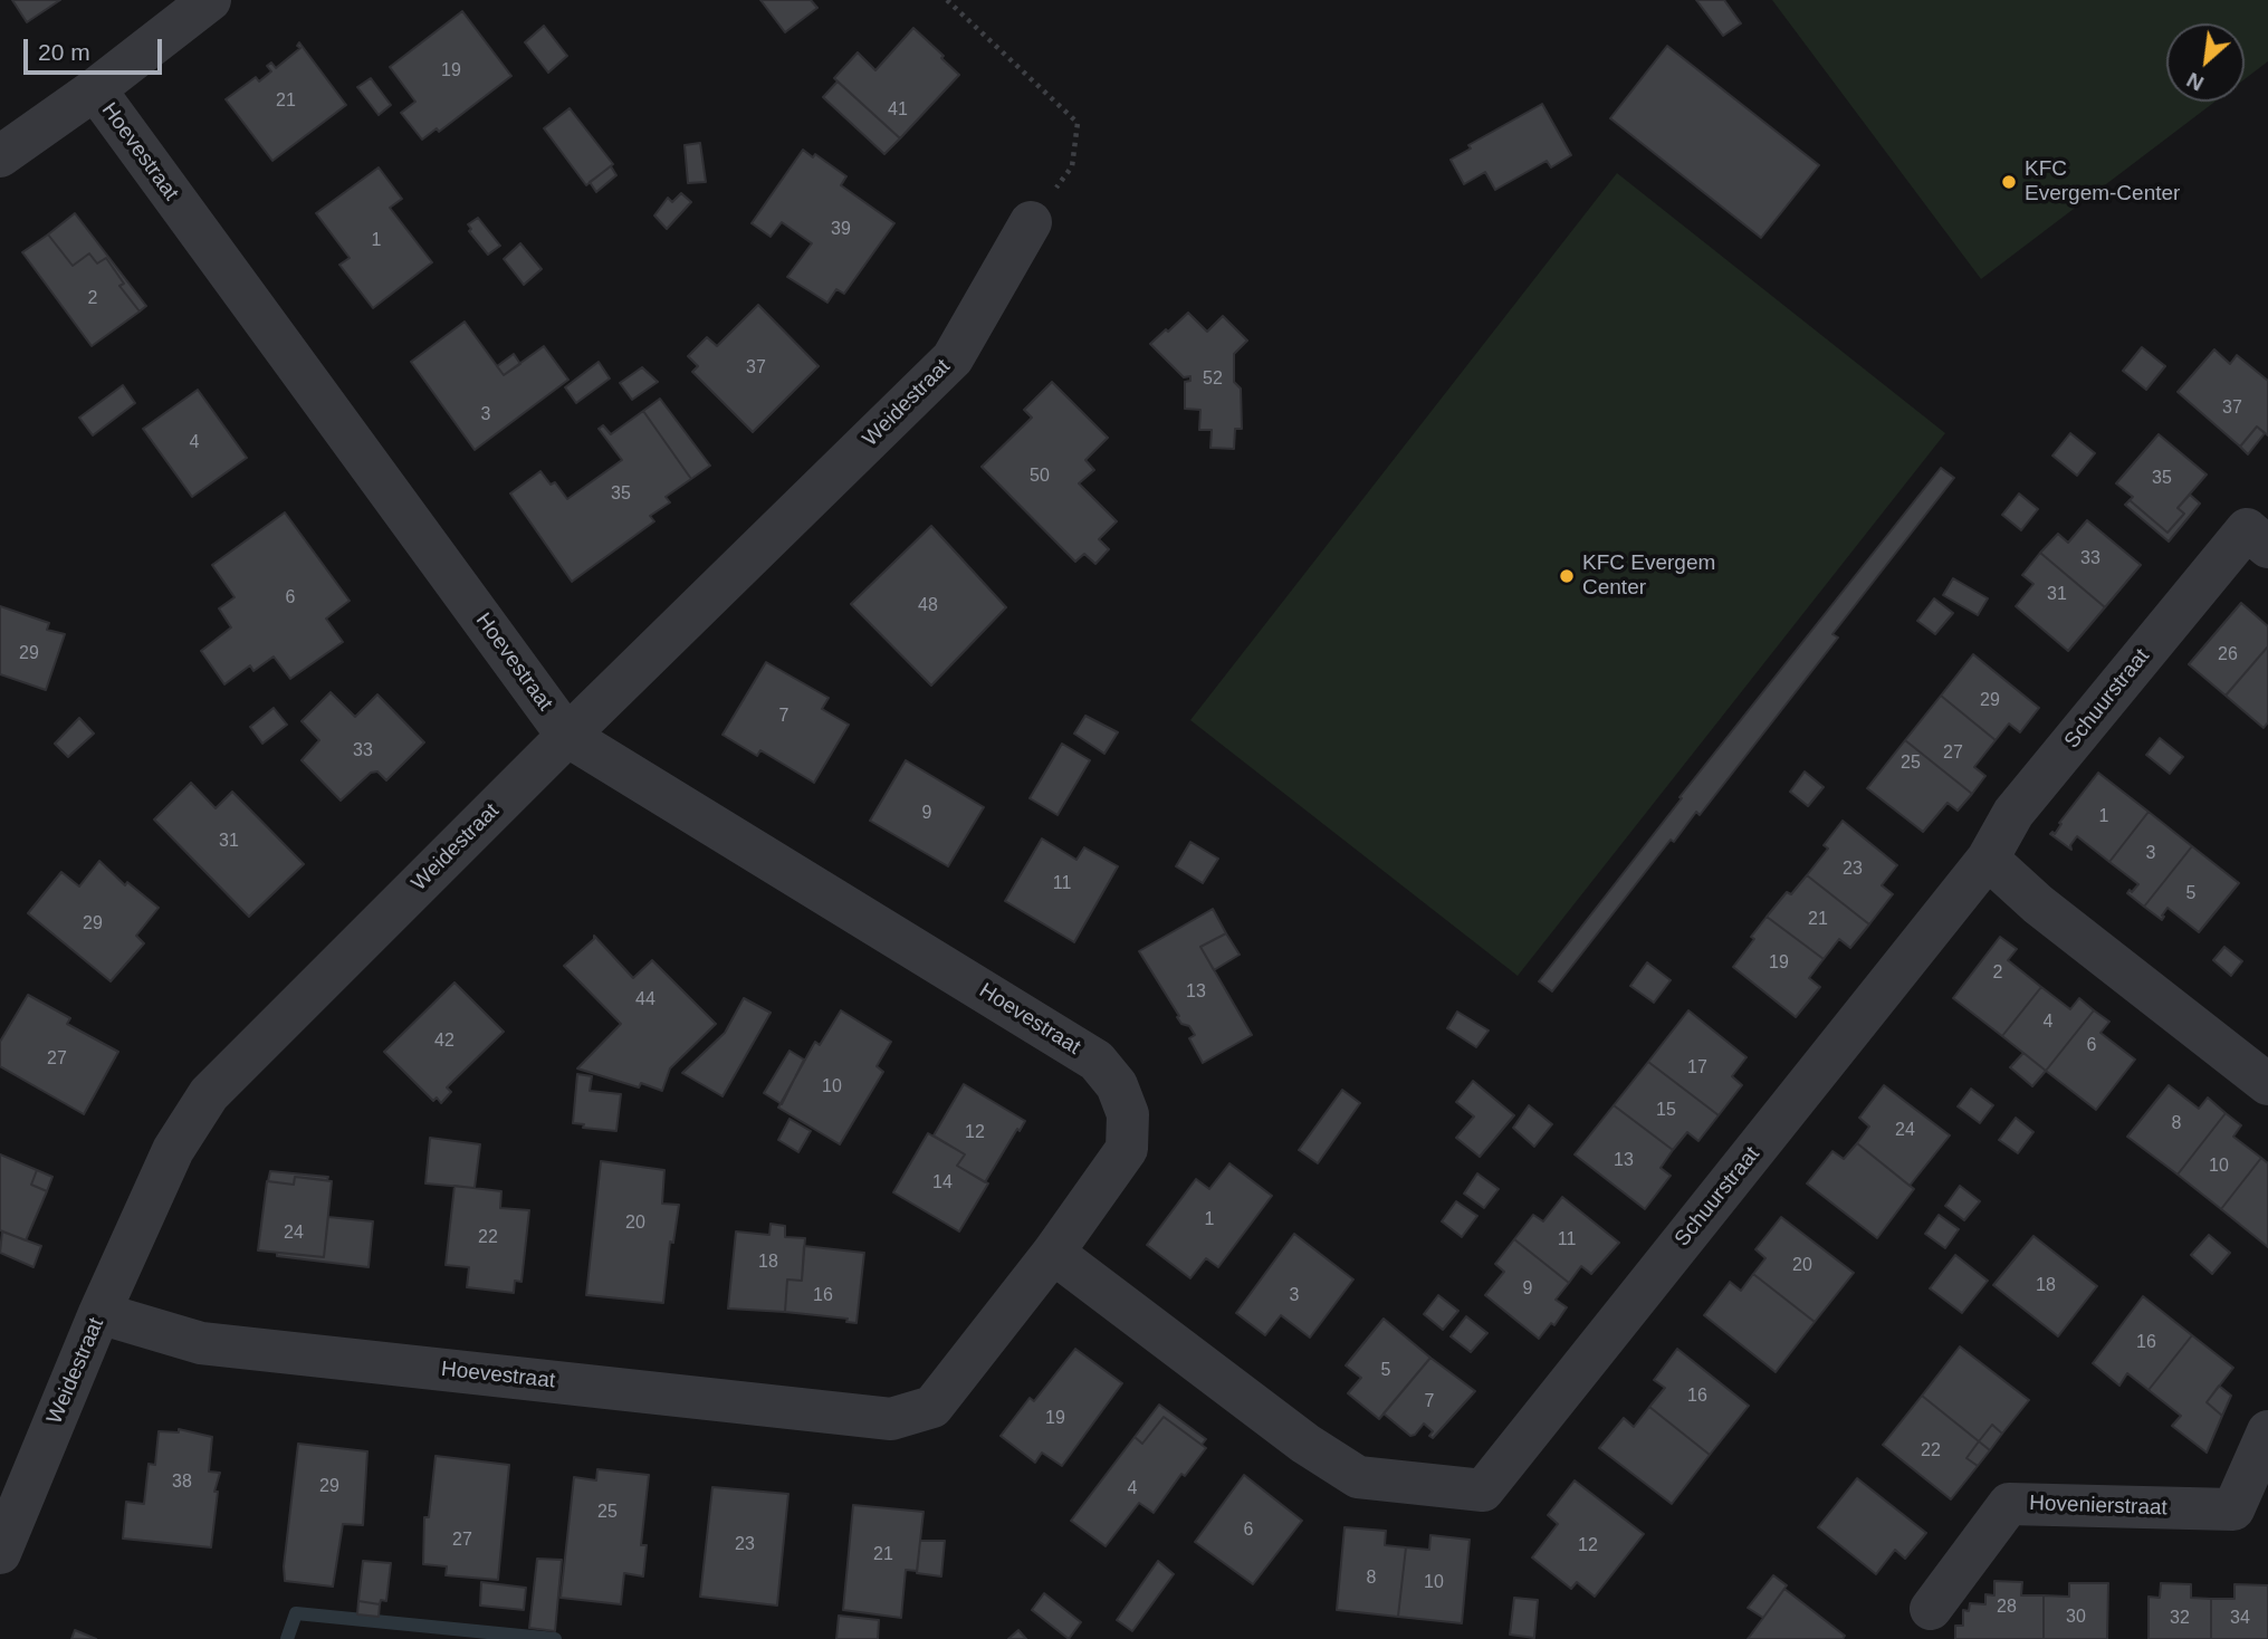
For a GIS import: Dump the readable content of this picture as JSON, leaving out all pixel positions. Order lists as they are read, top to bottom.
{
  "streets": {
    "street": [
      "Hoevestraat",
      "Weidestraat",
      "Schuurstraat",
      "Hovenierstraat"
    ]
  },
  "crossings": [
    ["Hoevestraat", "Weidestraat"],
    ["Hoevestraat", "Schuurstraat"]
  ],
  "places": ["KFC Evergem-Center", "KFC Evergem Center"],
  "house_numbers": [
    "19",
    "21",
    "41",
    "39",
    "1",
    "2",
    "37",
    "52",
    "37",
    "3",
    "4",
    "50",
    "35",
    "35",
    "33",
    "31",
    "6",
    "48",
    "29",
    "26",
    "29",
    "7",
    "33",
    "27",
    "25",
    "9",
    "1",
    "31",
    "3",
    "23",
    "11",
    "5",
    "21",
    "29",
    "19",
    "2",
    "13",
    "44",
    "4",
    "42",
    "6",
    "27",
    "17",
    "10",
    "15",
    "8",
    "24",
    "12",
    "13",
    "10",
    "14",
    "1",
    "20",
    "24",
    "22",
    "11",
    "18",
    "20",
    "18",
    "9",
    "16",
    "3",
    "16",
    "5",
    "16",
    "7",
    "19",
    "22",
    "38",
    "29",
    "4",
    "25",
    "6",
    "27",
    "23",
    "12",
    "21",
    "8",
    "10",
    "28",
    "30",
    "32",
    "34"
  ],
  "scale_bar": "20 m",
  "north": "bottom left"
}
